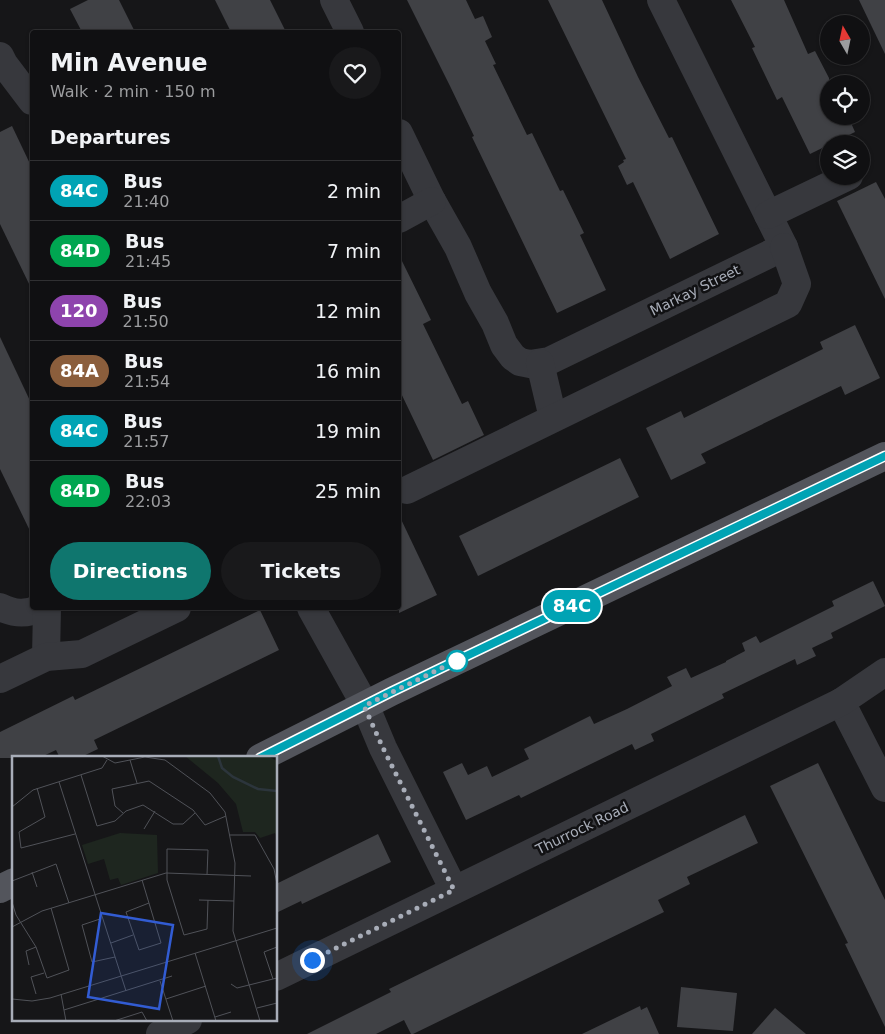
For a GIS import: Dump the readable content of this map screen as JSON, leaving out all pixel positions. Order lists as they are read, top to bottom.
{
  "streets": {
    "street": ["Markay Street", "Thurrock Road"]
  },
  "lines": ["bus line 84C"],
  "north": "top",
  "page": {
    "on_map": "84C",
    "heading": [
      ["Min Avenue", "Walk · 2 min · 150 m"],
      "Departures"
    ],
    "list": [
      {
        "mark": "84C",
        "name": "Bus",
        "note": "21:40",
        "value": "2 min"
      },
      {
        "mark": "84D",
        "name": "Bus",
        "note": "21:45",
        "value": "7 min"
      },
      {
        "mark": "120",
        "name": "Bus",
        "note": "21:50",
        "value": "12 min"
      },
      {
        "mark": "84A",
        "name": "Bus",
        "note": "21:54",
        "value": "16 min"
      },
      {
        "mark": "84C",
        "name": "Bus",
        "note": "21:57",
        "value": "19 min"
      },
      {
        "mark": "84D",
        "name": "Bus",
        "note": "22:03",
        "value": "25 min"
      }
    ],
    "buttons": ["Directions", "Tickets"]
  }
}
